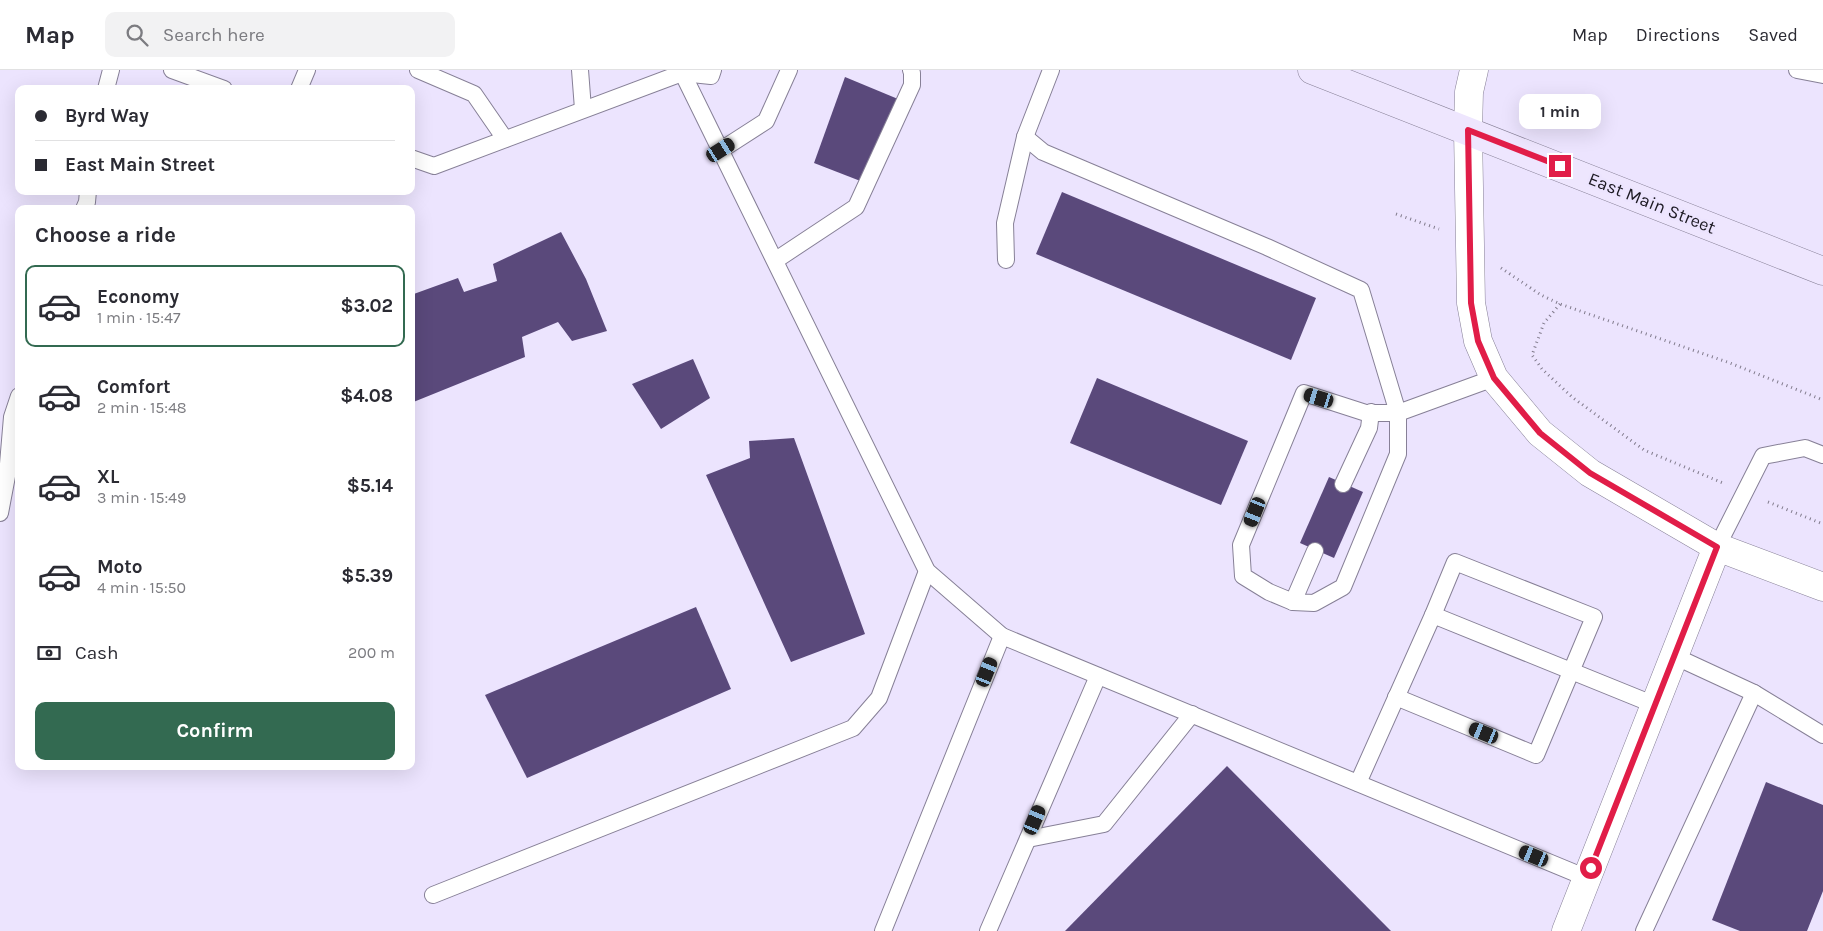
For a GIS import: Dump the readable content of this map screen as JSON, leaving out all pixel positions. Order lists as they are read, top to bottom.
{
  "streets": {
    "main road": ["East Main Street"]
  },
  "page": {
    "header": "Map",
    "search": "Search here",
    "nav": ["Map", "Directions", "Saved"],
    "banner": ["Byrd Way", "East Main Street"],
    "bubble": "1 min",
    "heading": "Choose a ride",
    "list": [
      {
        "name": "Economy",
        "note": "1 min · 15:47",
        "value": "$3.02"
      },
      {
        "name": "Comfort",
        "note": "2 min · 15:48",
        "value": "$4.08"
      },
      {
        "name": "XL",
        "note": "3 min · 15:49",
        "value": "$5.14"
      },
      {
        "name": "Moto",
        "note": "4 min · 15:50",
        "value": "$5.39"
      }
    ],
    "pay": ["Cash", "200 m"],
    "buttons": "Confirm"
  }
}
